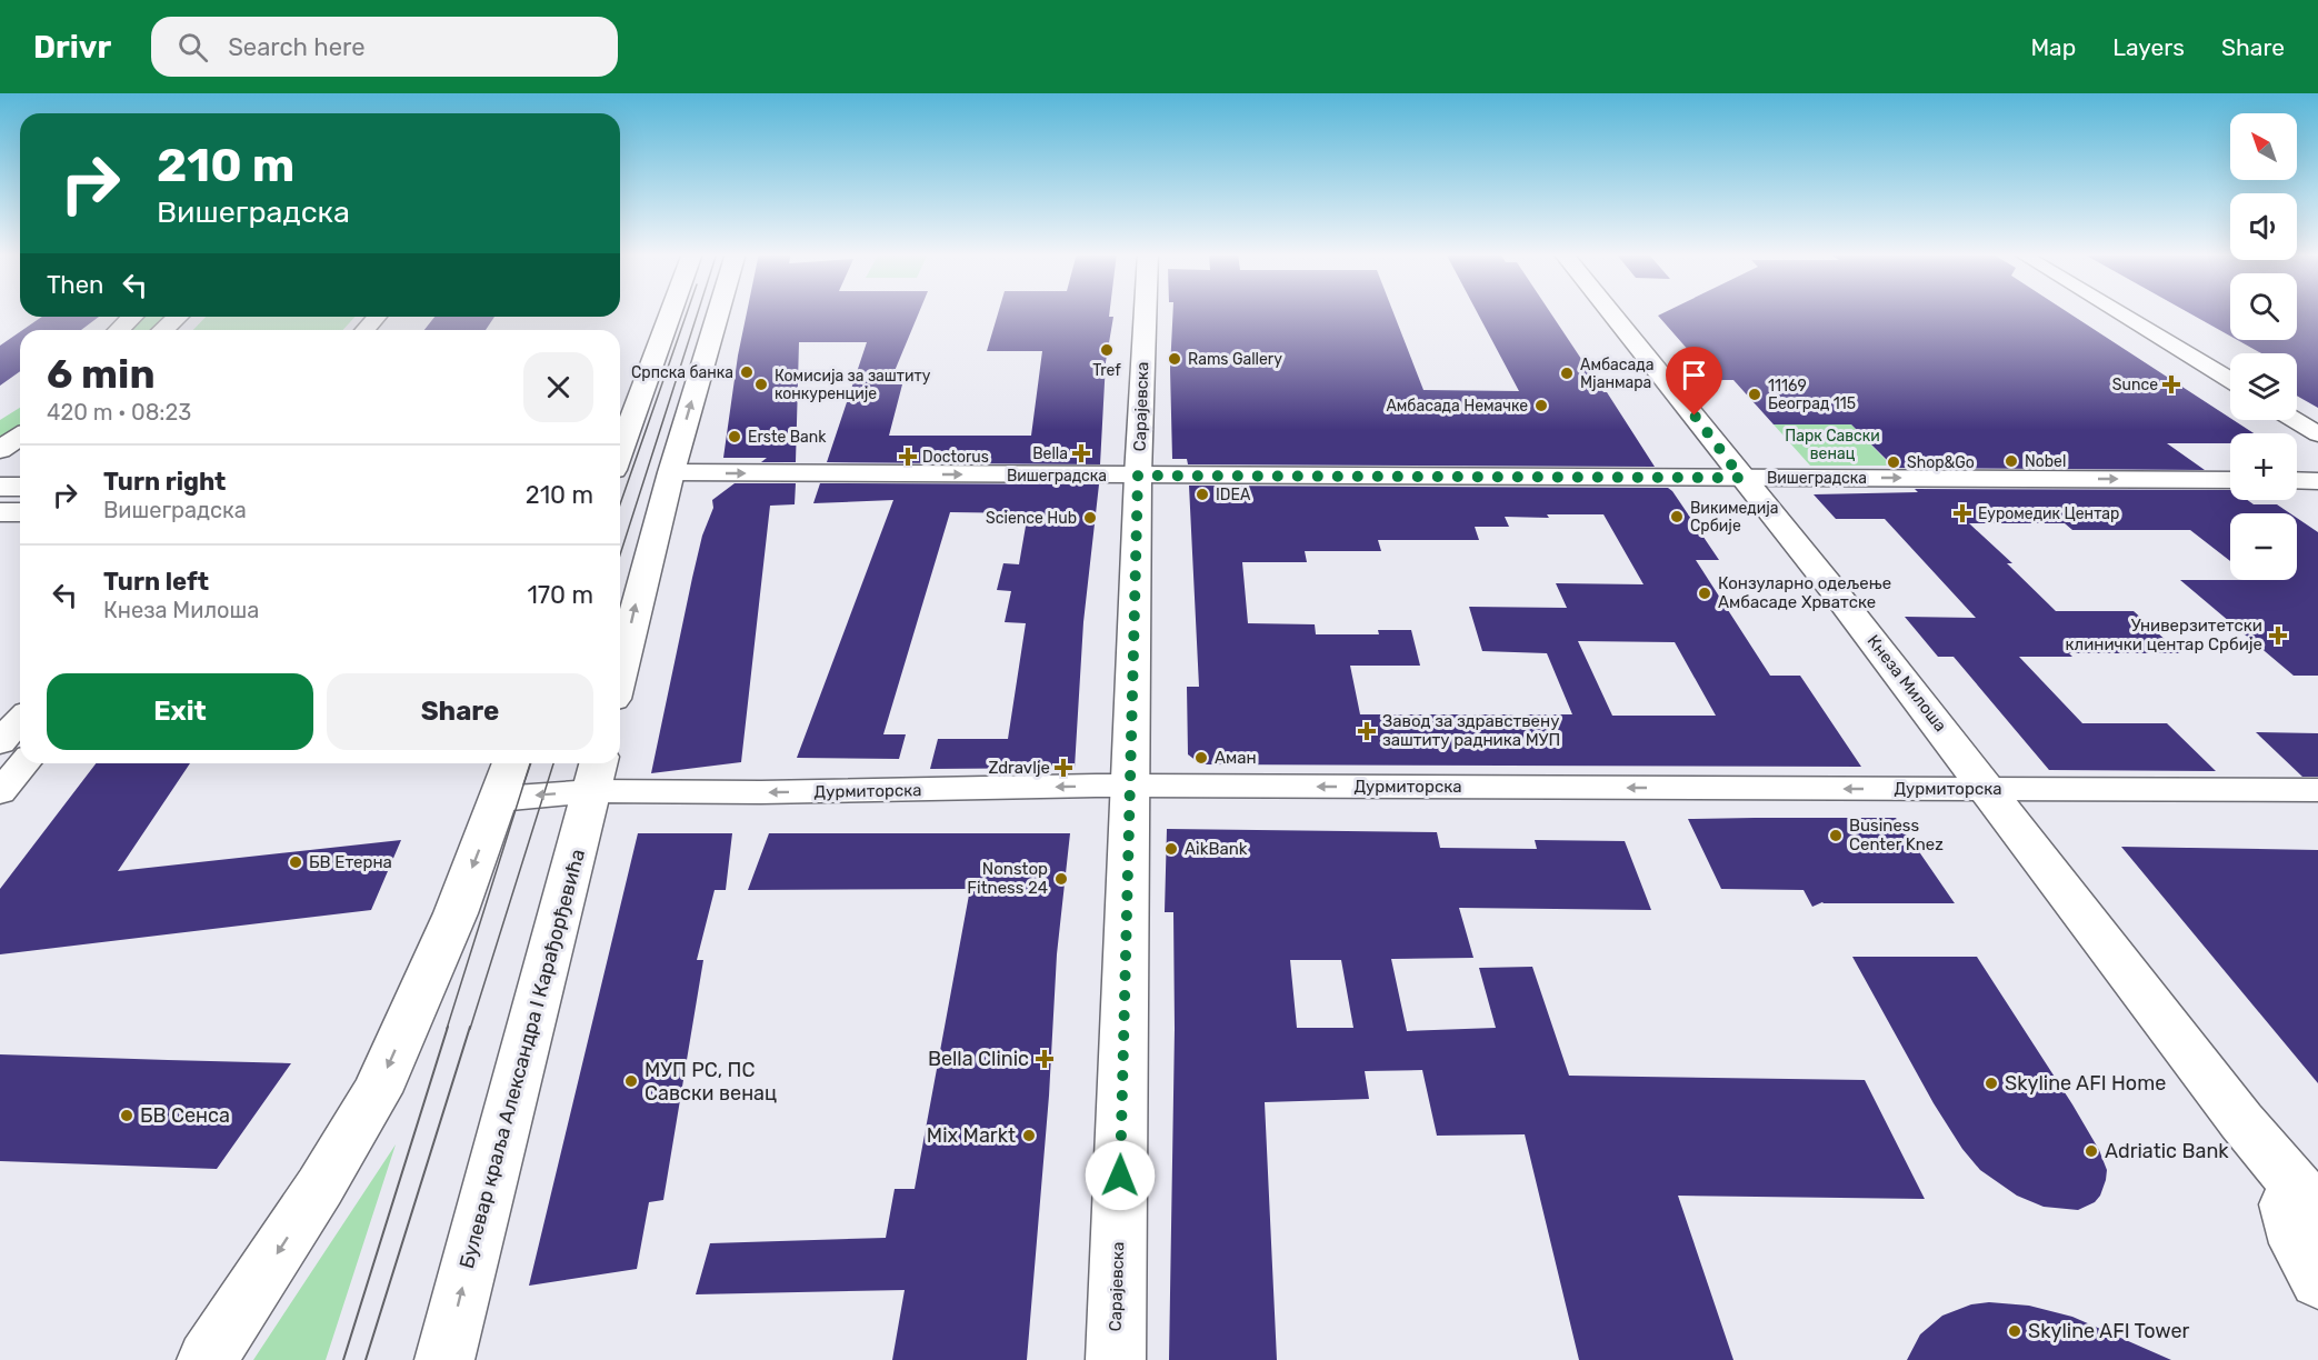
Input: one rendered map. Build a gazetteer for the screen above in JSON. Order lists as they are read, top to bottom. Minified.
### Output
{"streets":{"main road":["Сарајевска","Кнеза Милоша","Булевар краља Александра I Карађорђевића"],"street":["Вишеградска","Дурмиторска"]},"crossings":[["Сарајевска","Вишеградска"],["Сарајевска","Дурмиторска"],["Вишеградска","Кнеза Милоша"],["Кнеза Милоша","Дурмиторска"],["Дурмиторска","Булевар краља Александра I Карађорђевића"]],"one_way":["Вишеградска","Дурмиторска"],"parks":["Парк Савски венац"],"places":{"other":["Tref","Rams Gallery","Српска банка","Амбасада Мјанмара","Комисија за заштиту конкуренције","11169 Београд 115","Амбасада Немачке","Erste Bank","Nobel","Shop&Go","IDEA","Викимедија Србије","Science Hub","Конзуларно одељење Амбасаде Хрватске","Аман","Business Center Knez","AikBank","БВ Етерна","Nonstop Fitness 24","МУП РС, ПС Савски венац","Skyline AFI Home","БВ Сенса","Mix Markt","Adriatic Bank","Skyline AFI Tower"],"health":["Sunce","Bella","Doctorus","Еуромедик Центар","Универзитетски клинички центар Србије","Завод за здравствену заштиту радника МУП","Zdravlje","Bella Clinic"]},"north":"top left","page":{"header":"Drivr","search":"Search here","nav":["Map","Layers","Share"],"map_buttons":["+","−"],"turn":["210 m","Вишеградска"],"then":"Then","heading":["6 min","420 m · 08:23"],"list":[{"name":"Turn right","note":"Вишеградска","value":"210 m"},{"name":"Turn left","note":"Кнеза Милоша","value":"170 m"}],"buttons":["Exit","Share"]}}
